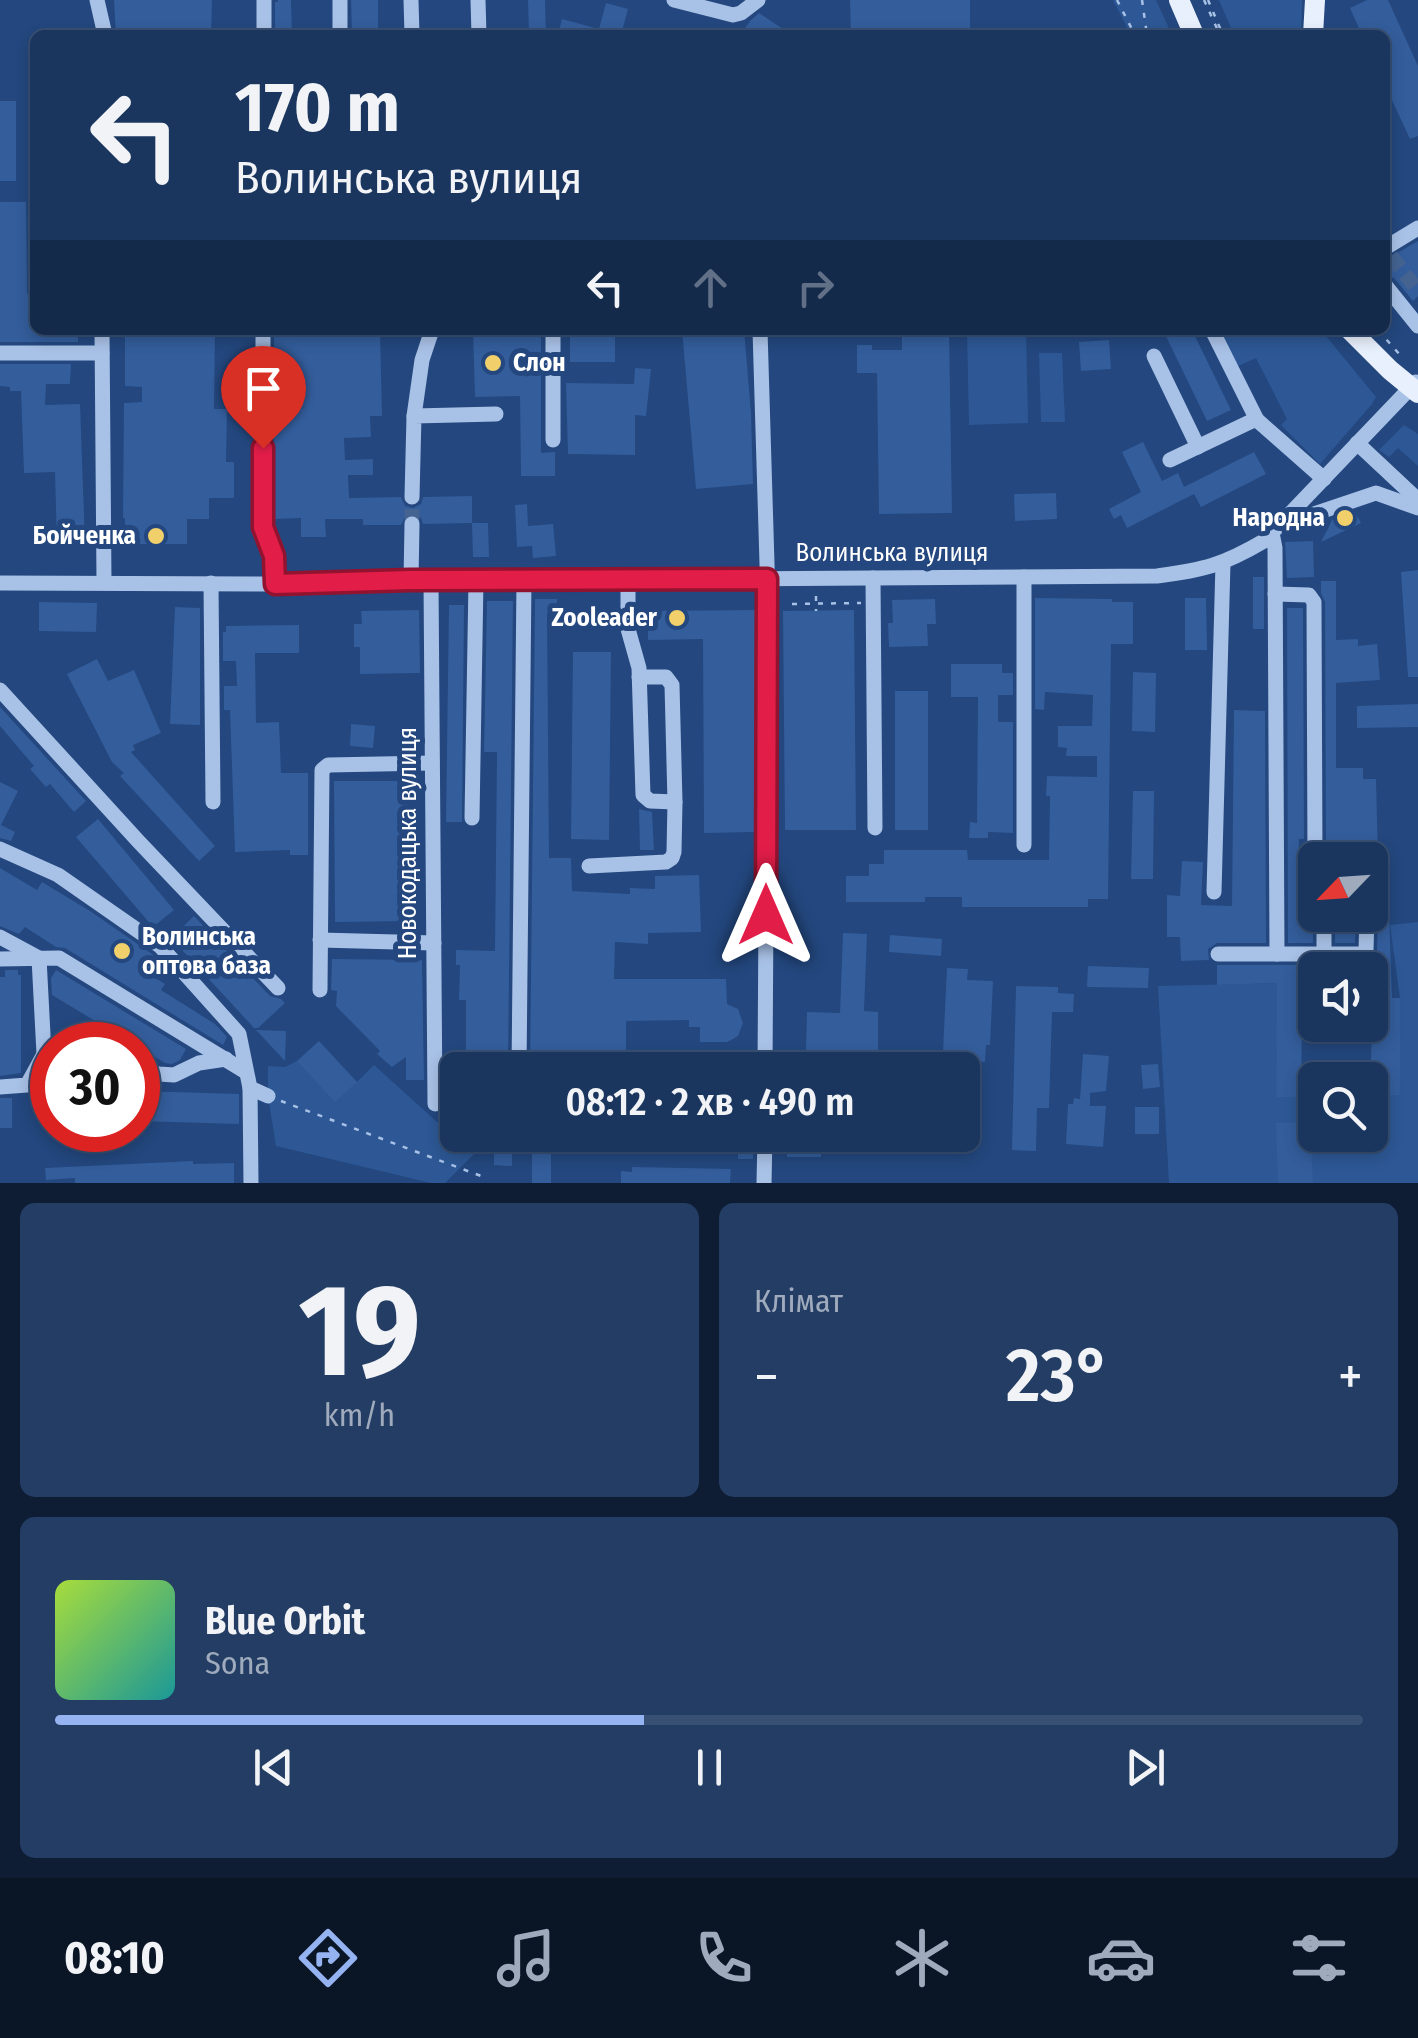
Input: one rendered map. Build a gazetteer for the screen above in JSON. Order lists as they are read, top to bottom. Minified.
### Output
{"streets":{"street":["Волинська вулиця","Новокодацька вулиця"]},"crossings":[["Волинська вулиця","Новокодацька вулиця"]],"places":["Слон","Народна","Бойченка","Zooleader","Волинська оптова база"],"north":"bottom left","page":{"turn":["170 m","Волинська вулиця"],"limit":"30","trip":"08:12 · 2 хв · 490 m","tile":[["19","km/h"],"Клімат"],"heat":["−","23°","+"],"song":["Blue Orbit","Sona"],"tabs":"08:10"}}
